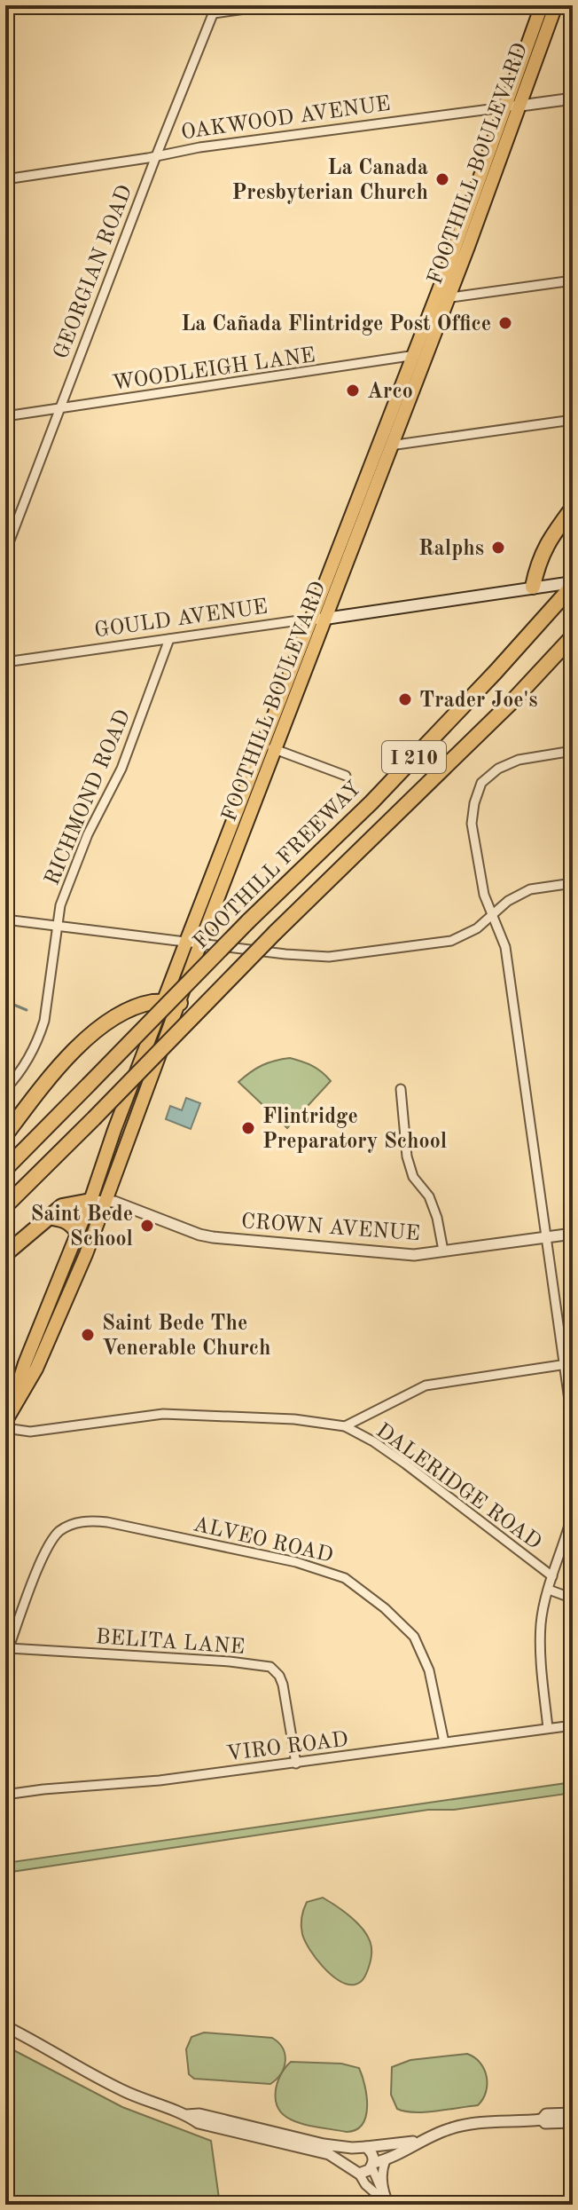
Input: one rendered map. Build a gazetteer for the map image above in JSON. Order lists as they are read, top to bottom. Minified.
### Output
{"streets":{"highway":["I 210","FOOTHILL FREEWAY"],"main road":["FOOTHILL BOULEVARD","GOULD AVENUE"],"street":["OAKWOOD AVENUE","GEORGIAN ROAD","WOODLEIGH LANE","RICHMOND ROAD","CROWN AVENUE","DALERIDGE ROAD","ALVEO ROAD","BELITA LANE","VIRO ROAD"]},"crossings":[["OAKWOOD AVENUE","FOOTHILL BOULEVARD"],["OAKWOOD AVENUE","GEORGIAN ROAD"],["FOOTHILL BOULEVARD","WOODLEIGH LANE"],["FOOTHILL BOULEVARD","GOULD AVENUE"],["FOOTHILL BOULEVARD","CROWN AVENUE"],["GEORGIAN ROAD","WOODLEIGH LANE"],["GOULD AVENUE","RICHMOND ROAD"],["GOULD AVENUE","FOOTHILL FREEWAY"],["ALVEO ROAD","BELITA LANE"],["ALVEO ROAD","VIRO ROAD"],["BELITA LANE","VIRO ROAD"]],"places":["La Canada Presbyterian Church","La Cañada Flintridge Post Office","Arco","Ralphs","Trader Joe's","Flintridge Preparatory School","Saint Bede School","Saint Bede The Venerable Church"]}
